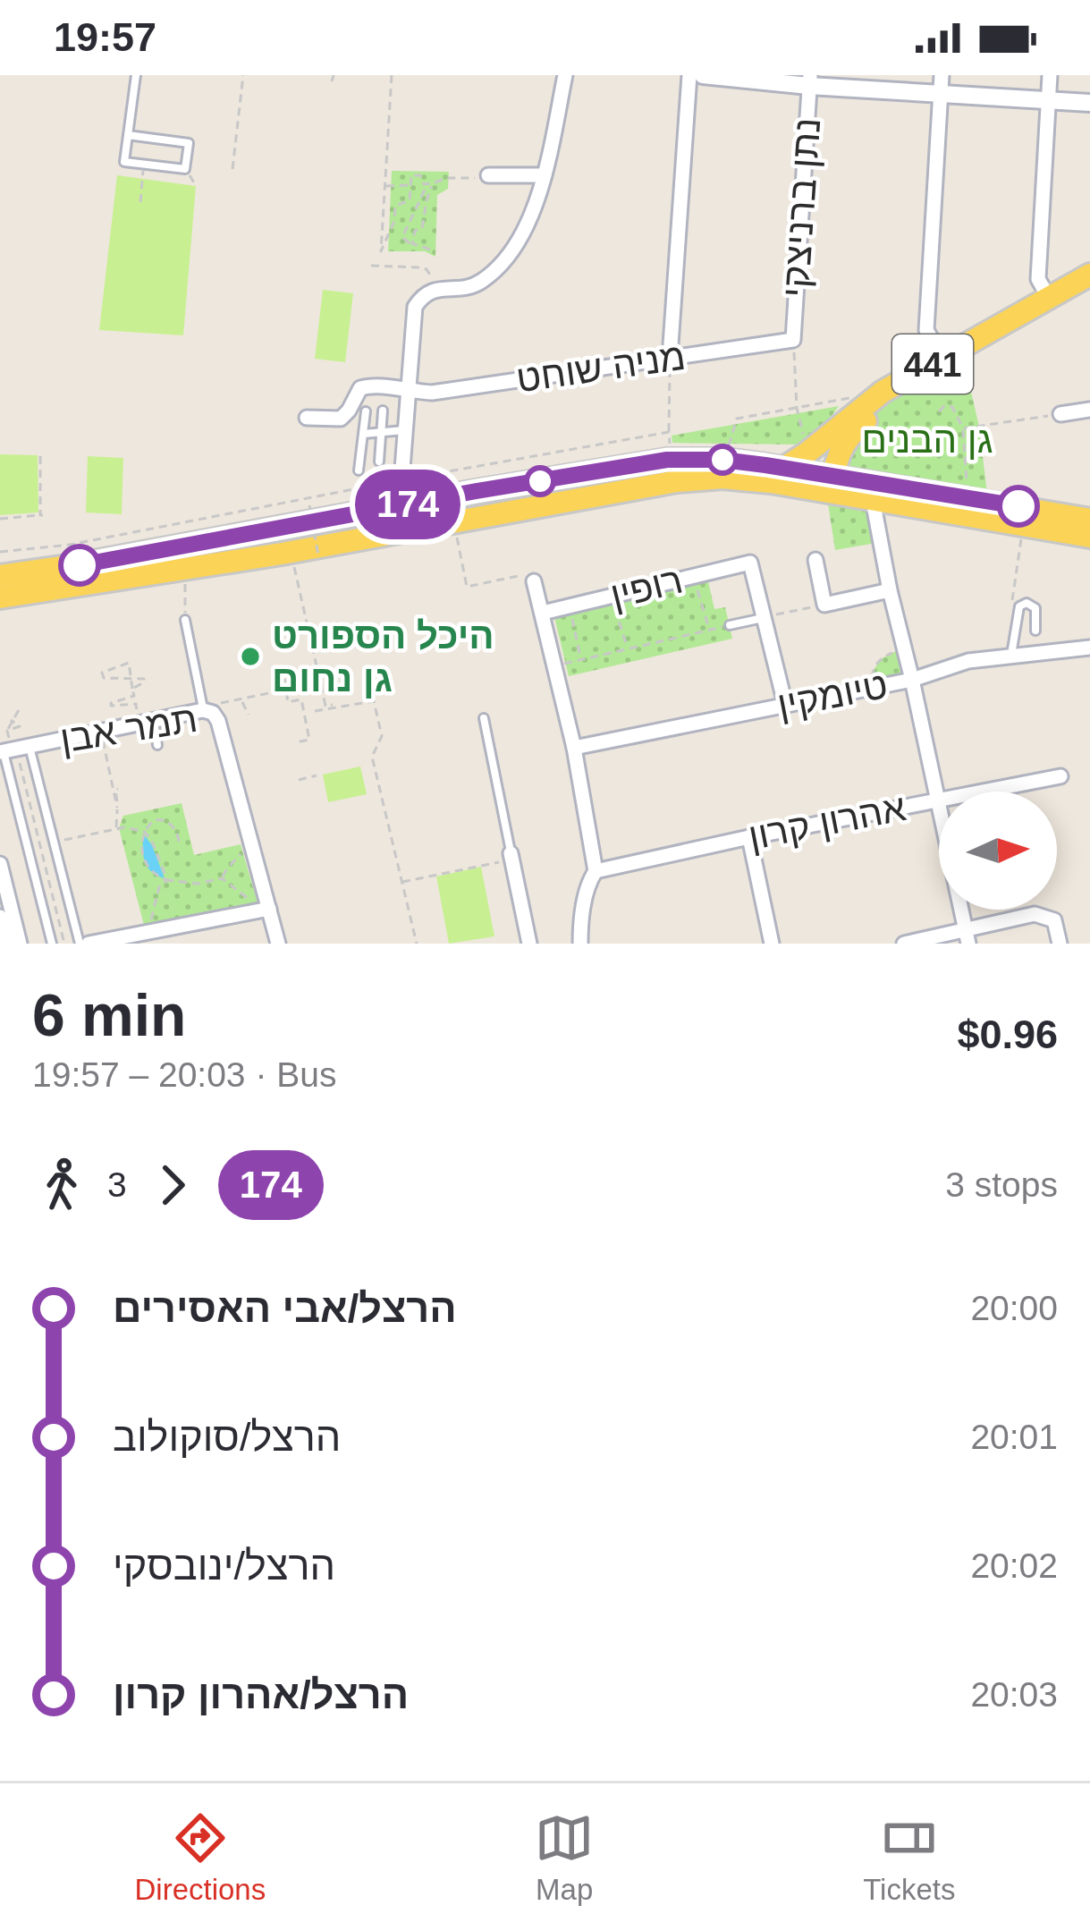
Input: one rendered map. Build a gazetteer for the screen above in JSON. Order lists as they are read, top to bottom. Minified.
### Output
{"streets":{"main road":["441"],"street":["נתן ברניצקי","מניה שוחט","רופין","טיומקין","תמר אבן","אהרון קרון"]},"crossings":[["נתן ברניצקי","מניה שוחט"]],"parks":["גן הבנים"],"places":["היכל הספורט גן נחום"],"lines":["bus line 174"],"north":"right","page":{"status":"19:57","on_map":"174","heading":["6 min","19:57 – 20:03 · Bus","$0.96"],"legs":["3","174","3 stops"],"list":[{"name":"הרצל/אבי האסירים","value":"20:00"},{"name":"הרצל/סוקולוב","value":"20:01"},{"name":"הרצל/ינובסקי","value":"20:02"},{"name":"הרצל/אהרון קרון","value":"20:03"}],"tabs":["Directions","Map","Tickets"]}}
